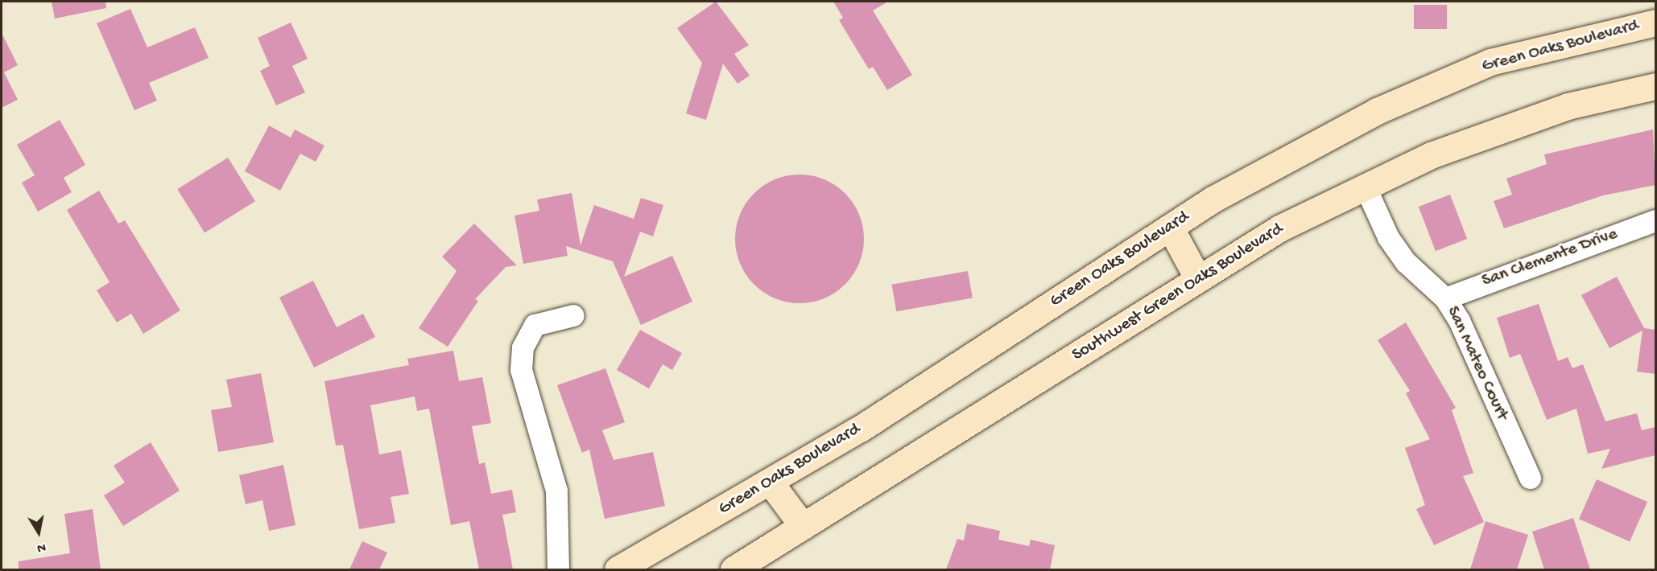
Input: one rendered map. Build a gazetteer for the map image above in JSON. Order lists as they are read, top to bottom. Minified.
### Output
{"streets":{"main road":["Green Oaks Boulevard","Southwest Green Oaks Boulevard"],"street":["San Clemente Drive","San Mateo Court"]},"crossings":[["San Clemente Drive","San Mateo Court"],["Southwest Green Oaks Boulevard","San Mateo Court"]],"north":"bottom"}
